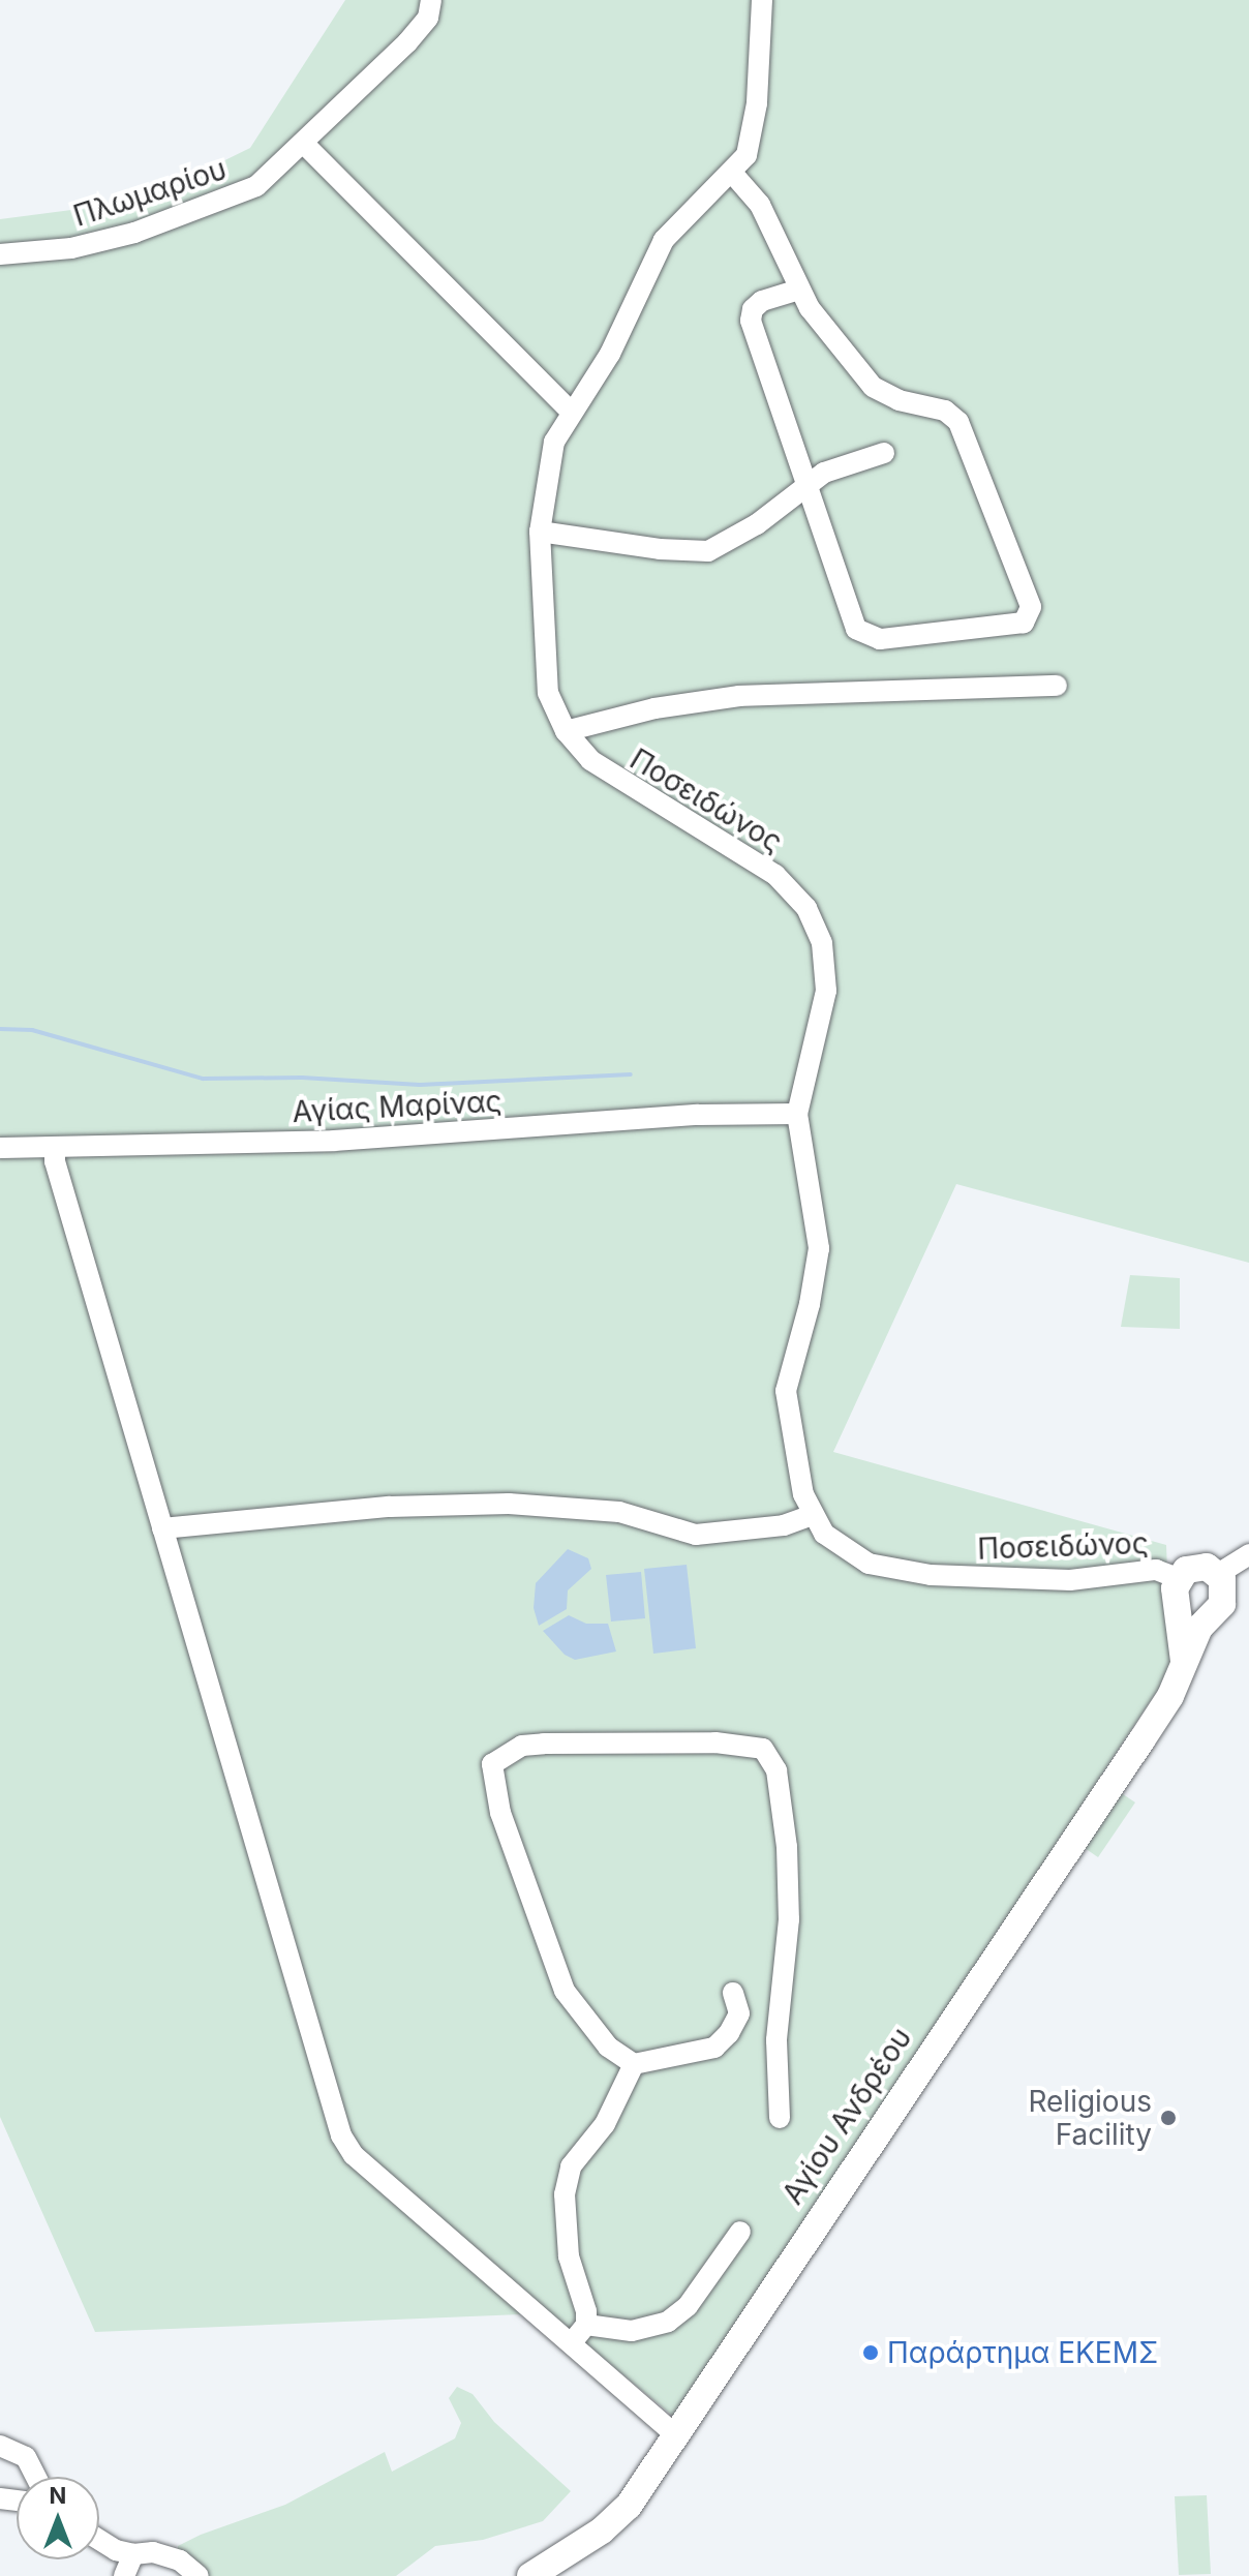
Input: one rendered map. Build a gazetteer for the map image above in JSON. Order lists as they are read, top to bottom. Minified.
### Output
{"streets":{"main road":["Αγίου Ανδρέου"],"street":["Πλωμαρίου","Ποσειδώνος","Αγίας Μαρίνας"]},"crossings":[["Ποσειδώνος","Αγίας Μαρίνας"],["Ποσειδώνος","Αγίου Ανδρέου"]],"places":["Religious Facility","Παράρτημα ΕΚΕΜΣ"],"north":"top"}
